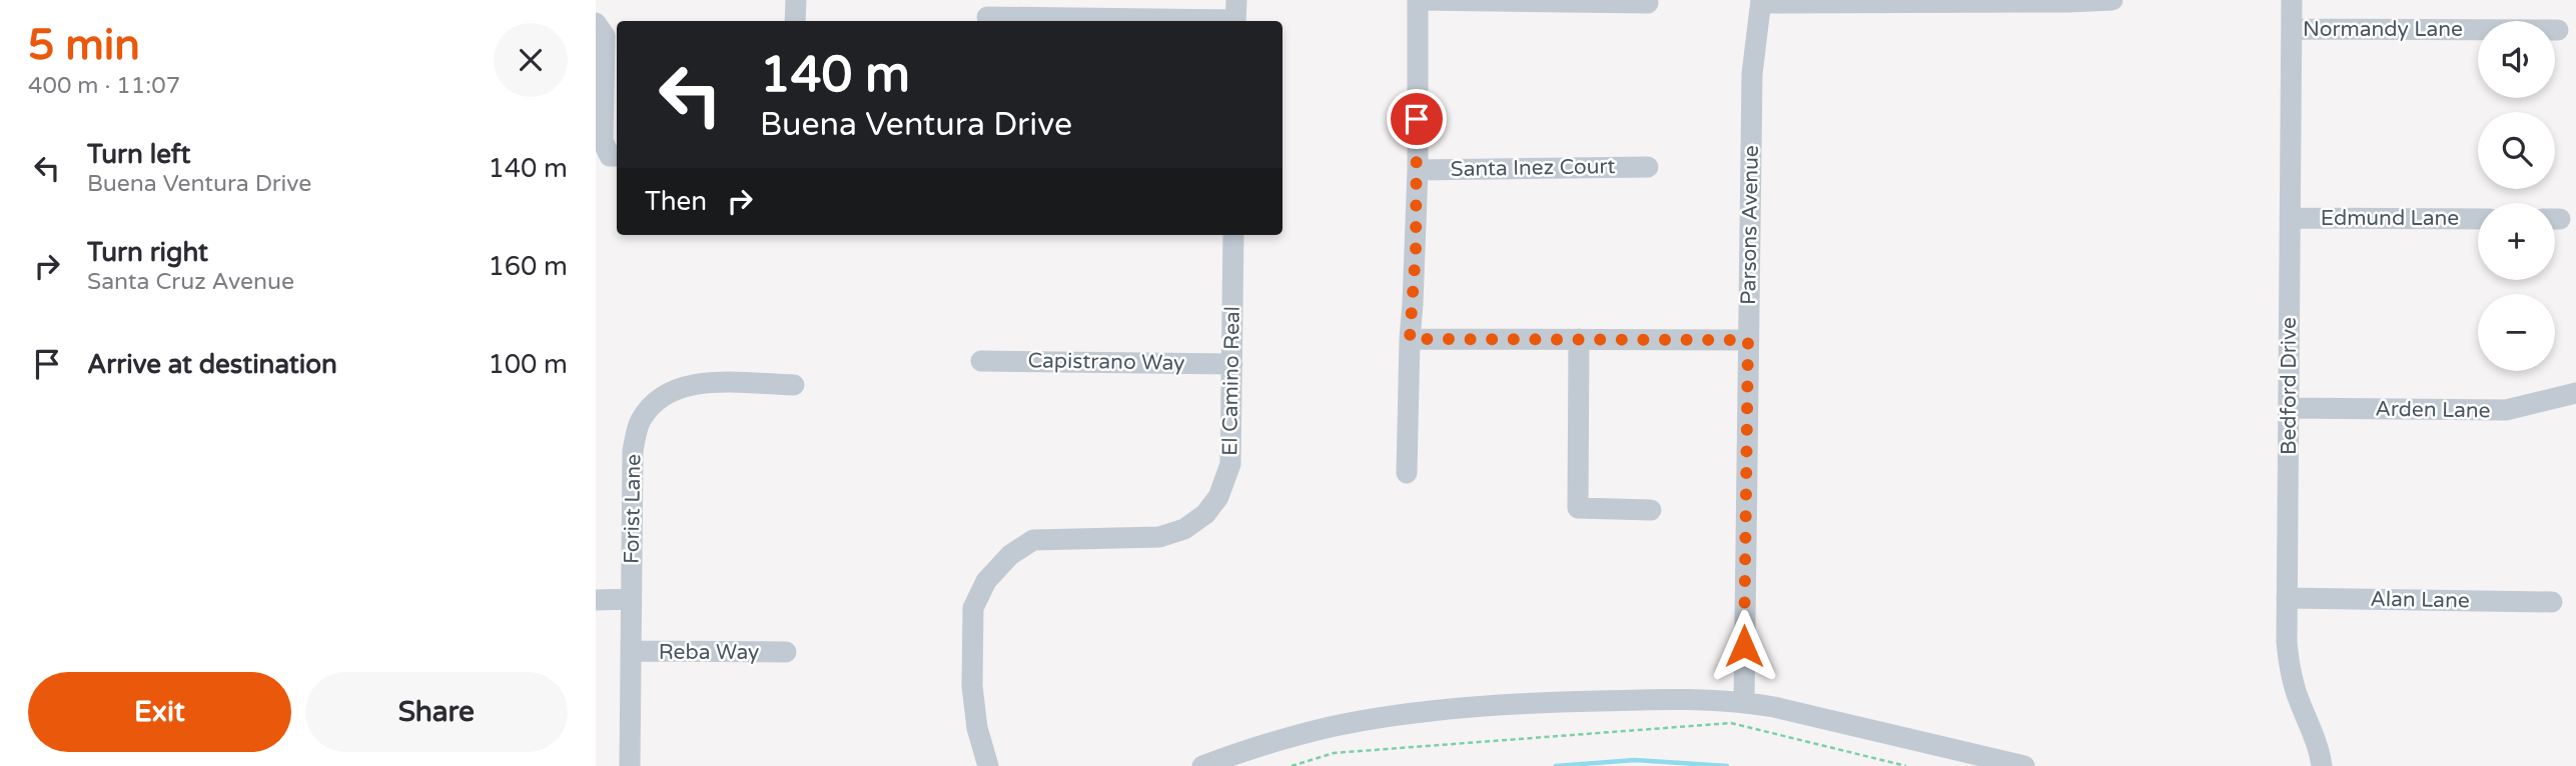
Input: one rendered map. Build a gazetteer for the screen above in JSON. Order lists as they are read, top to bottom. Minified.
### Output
{"streets":{"street":["Normandy Lane","Santa Inez Court","Edmund Lane","Parsons Avenue","Capistrano Way","El Camino Real","Bedford Drive","Arden Lane","Forist Lane","Alan Lane","Reba Way"]},"crossings":[["Normandy Lane","Bedford Drive"],["Edmund Lane","Bedford Drive"],["Capistrano Way","El Camino Real"],["Bedford Drive","Arden Lane"],["Bedford Drive","Alan Lane"],["Forist Lane","Reba Way"]],"page":{"heading":["5 min","400 m · 11:07"],"map_buttons":["+","−"],"turn":["140 m","Buena Ventura Drive"],"list":[{"name":"Turn left","note":"Buena Ventura Drive","value":"140 m"},{"name":"Turn right","note":"Santa Cruz Avenue","value":"160 m"},{"name":"Arrive at destination","value":"100 m"}],"then":"Then","buttons":["Exit","Share"]}}
